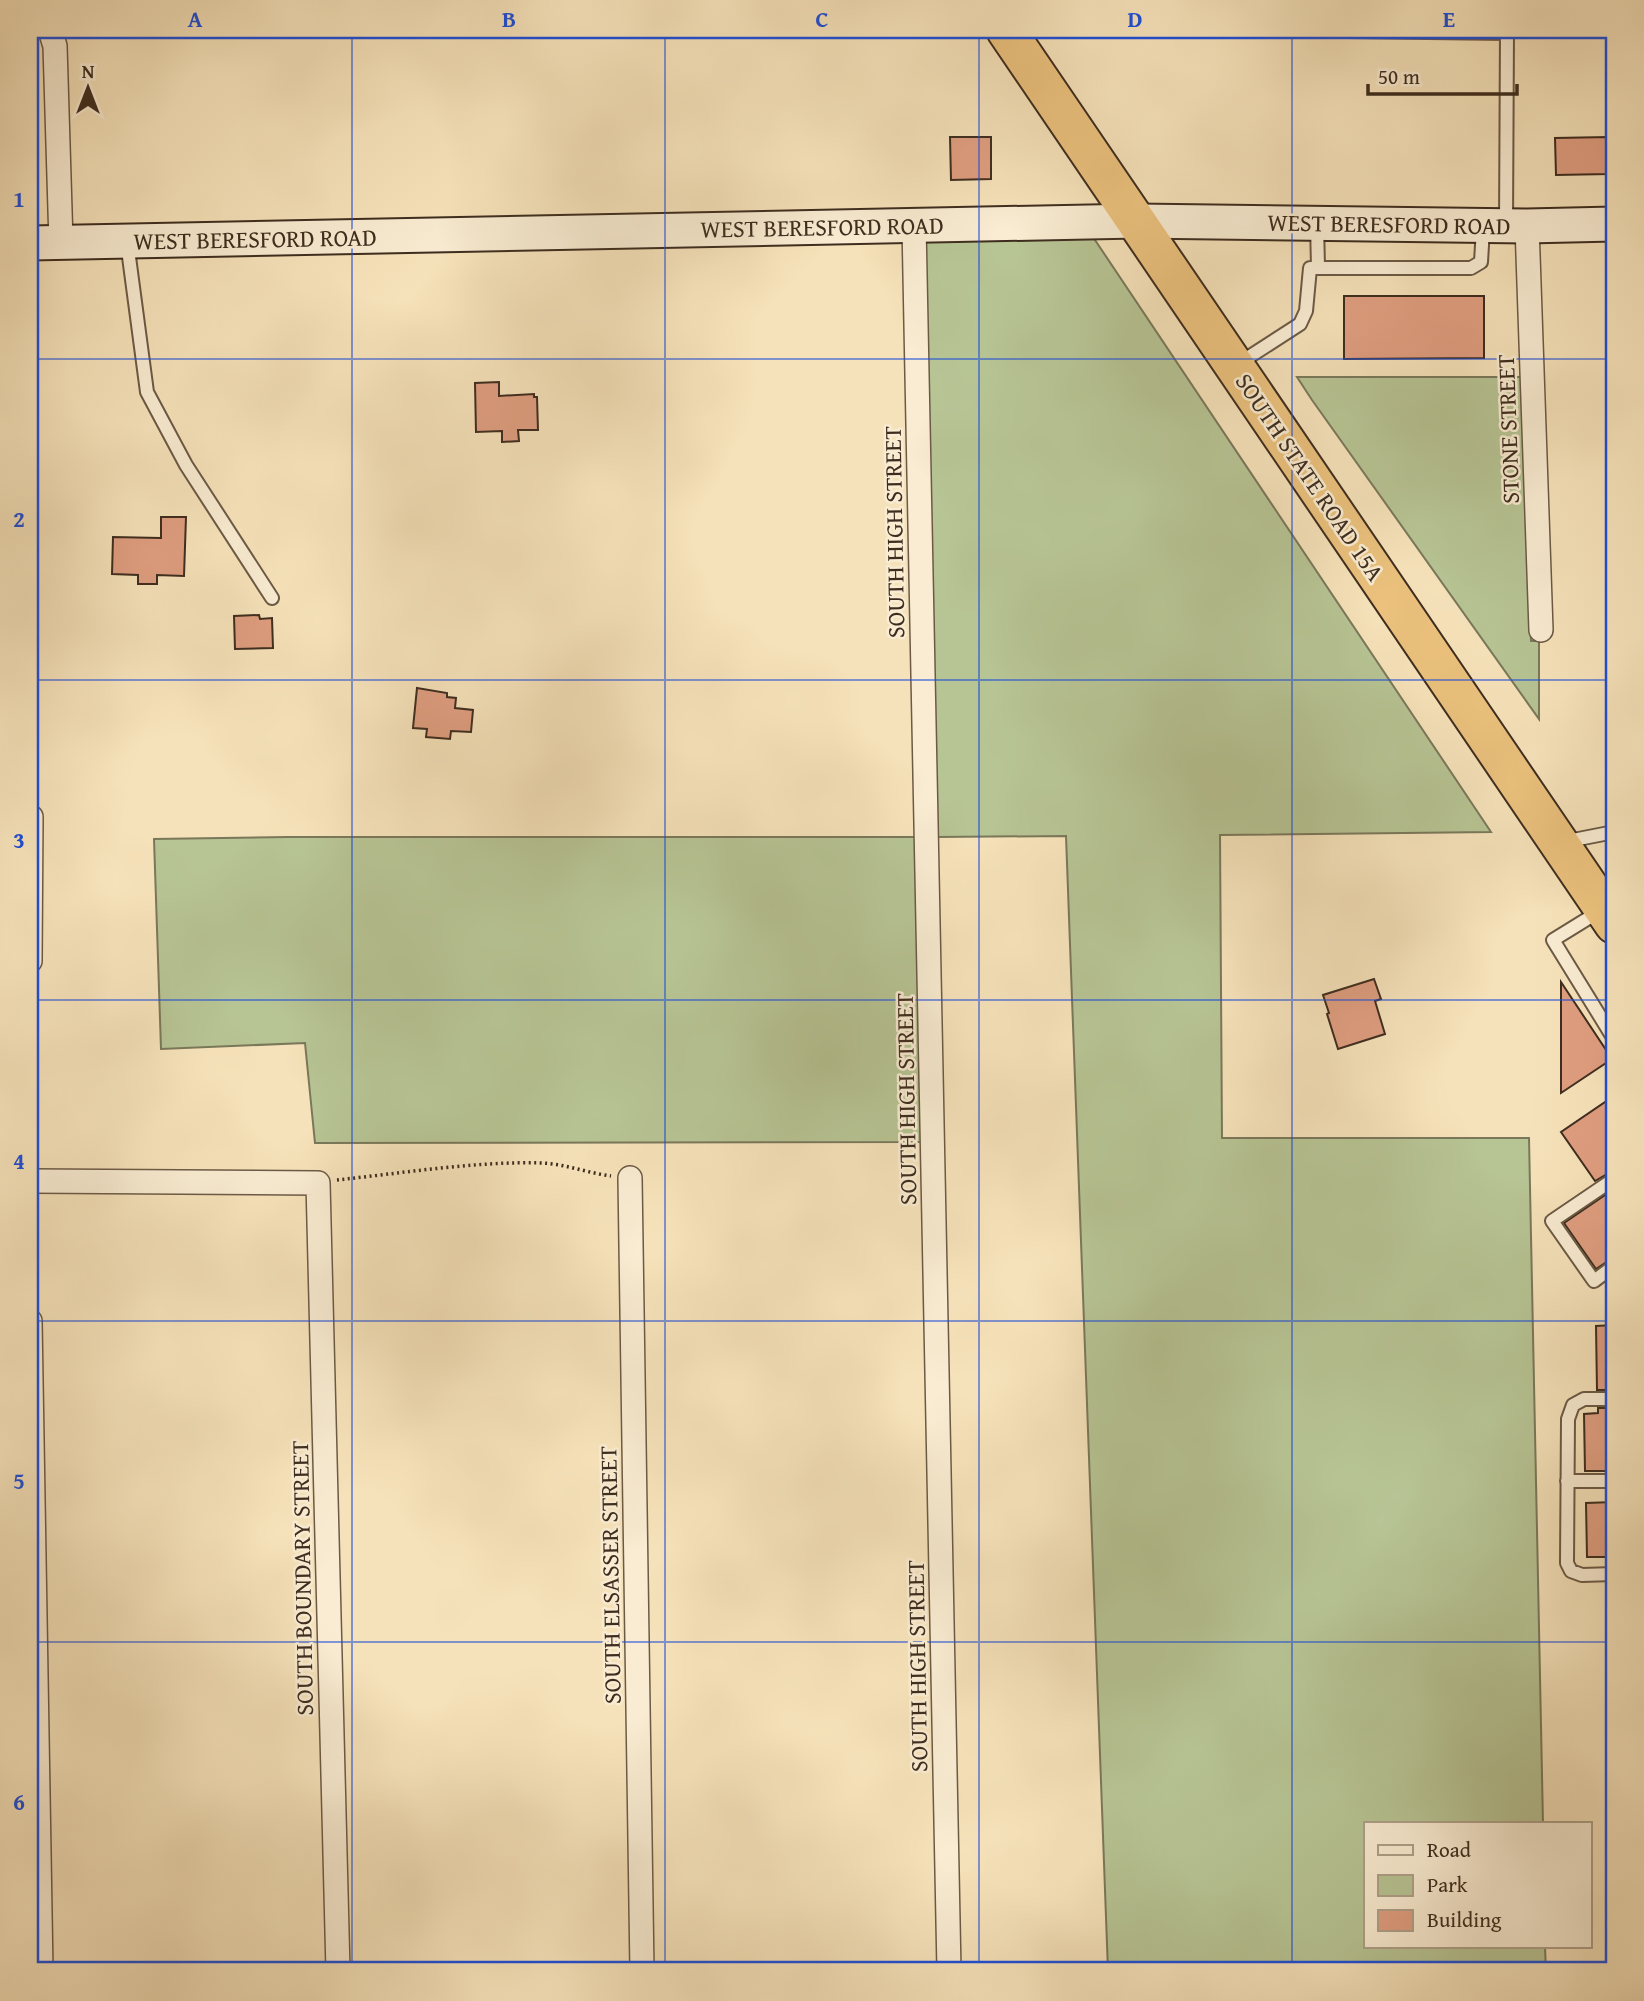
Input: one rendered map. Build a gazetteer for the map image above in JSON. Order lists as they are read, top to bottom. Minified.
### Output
{"streets":{"highway":["SOUTH STATE ROAD 15A"],"street":["WEST BERESFORD ROAD","STONE STREET","SOUTH HIGH STREET","SOUTH ELSASSER STREET","SOUTH BOUNDARY STREET"]},"crossings":[["WEST BERESFORD ROAD","STONE STREET"],["WEST BERESFORD ROAD","SOUTH STATE ROAD 15A"],["WEST BERESFORD ROAD","SOUTH HIGH STREET"]],"legend":["Road","Park","Building"],"scale_bar":"50 m","north":"top","grid":{"columns":["A","B","C","D","E"],"rows":["1","2","3","4","5","6"]}}
